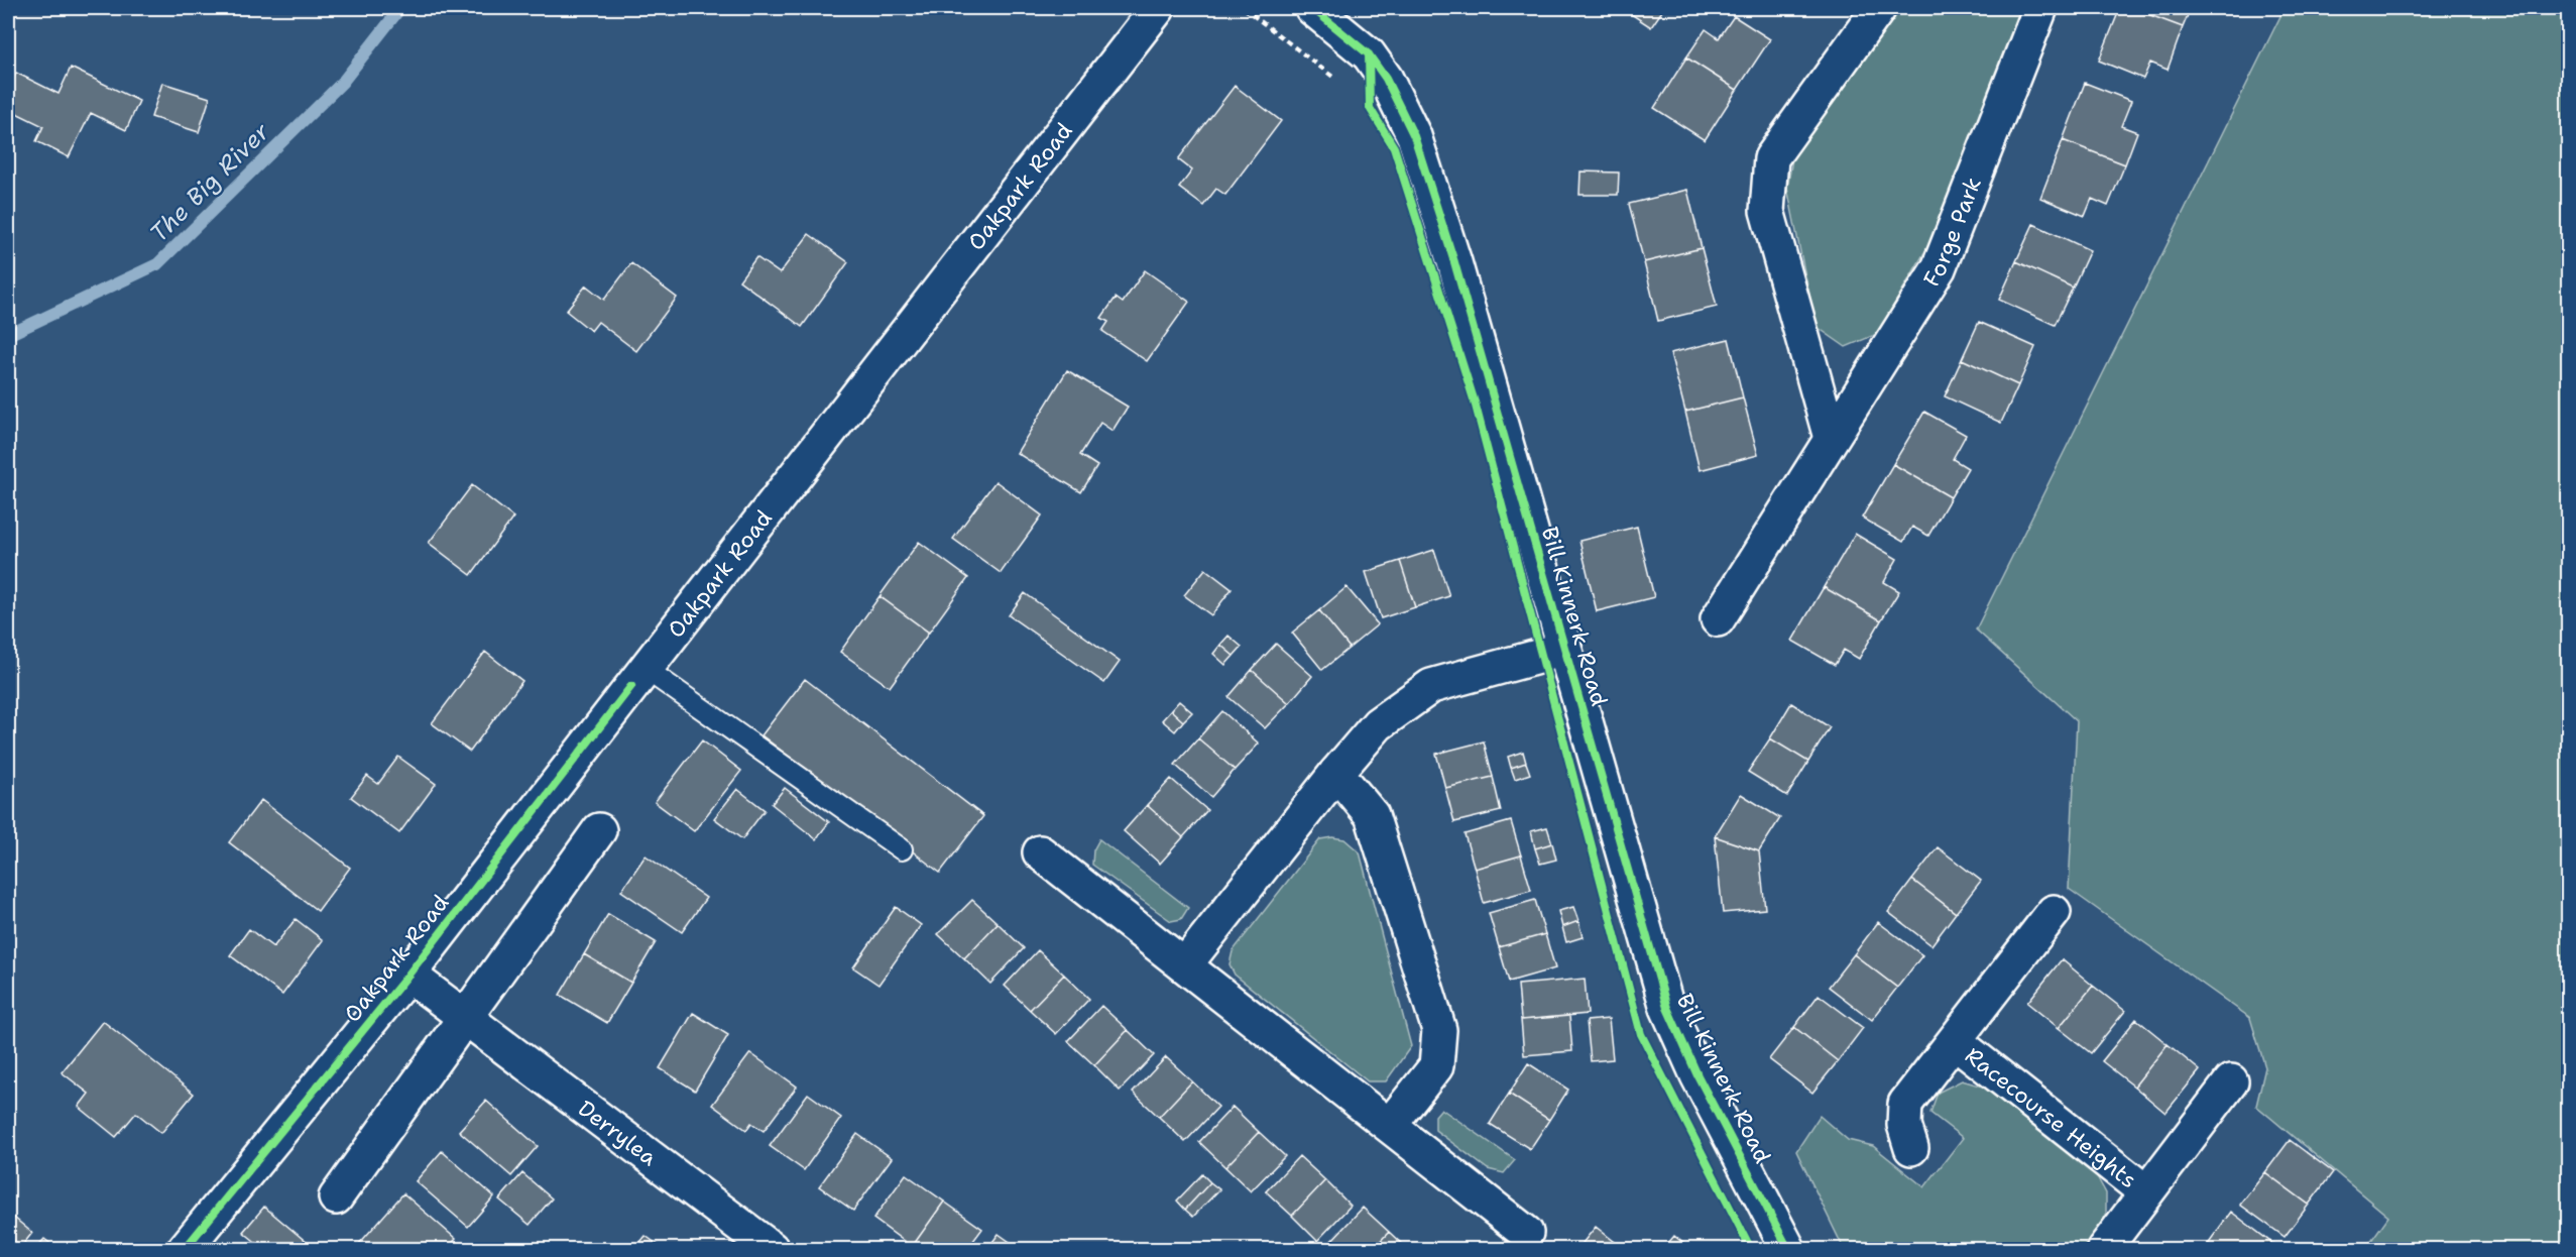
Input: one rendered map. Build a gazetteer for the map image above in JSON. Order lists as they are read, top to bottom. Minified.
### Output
{"streets":{"street":["Oakpark Road","Forge Park","Bill Kinnerk Road","Racecourse Heights","Derrylea"]},"crossings":[["Oakpark Road","Derrylea"]],"water":["The Big River"]}
